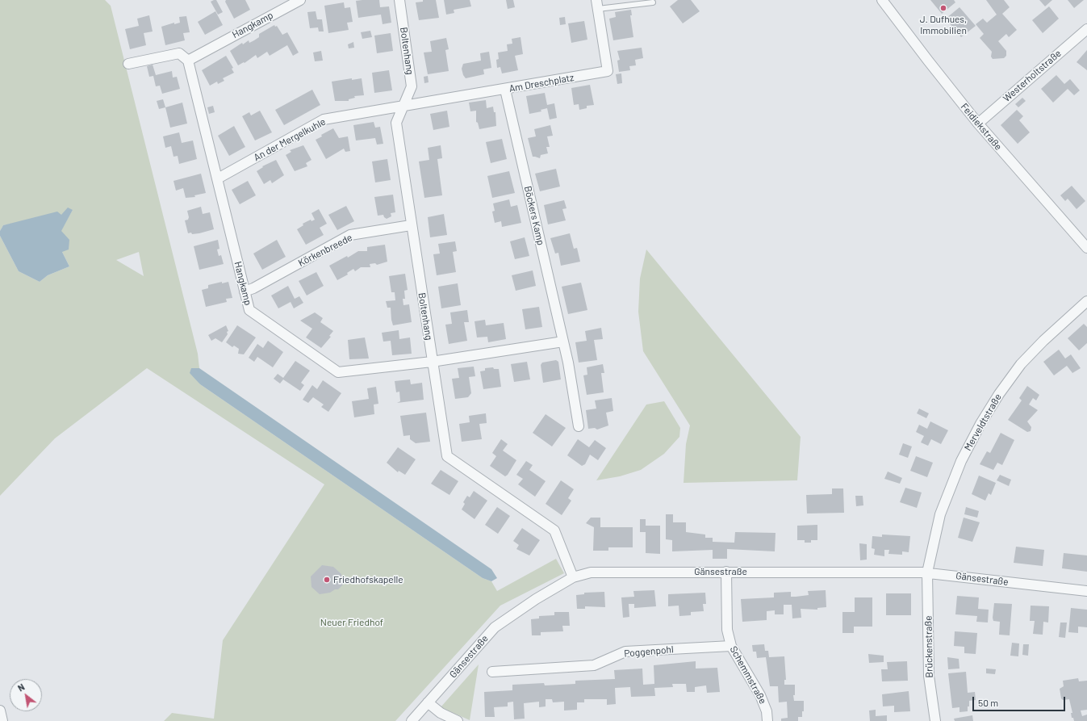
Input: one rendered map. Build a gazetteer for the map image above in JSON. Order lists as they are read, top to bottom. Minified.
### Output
{"streets":{"street":["Hangkamp","Boltenhang","Westerholtstraße","Am Dreschplatz","Feidiekstraße","An der Mergelkuhle","Böckers Kamp","Körkenbreede","Merveldtstraße","Gänsestraße","Brückenstraße","Poggenpohl","Schemmstraße"]},"crossings":[["Hangkamp","Boltenhang"],["Hangkamp","An der Mergelkuhle"],["Hangkamp","Körkenbreede"],["Boltenhang","Am Dreschplatz"],["Boltenhang","An der Mergelkuhle"],["Boltenhang","Körkenbreede"],["Boltenhang","Gänsestraße"],["Westerholtstraße","Feidiekstraße"],["Am Dreschplatz","An der Mergelkuhle"],["Am Dreschplatz","Böckers Kamp"],["Merveldtstraße","Gänsestraße"],["Merveldtstraße","Brückenstraße"],["Gänsestraße","Brückenstraße"],["Gänsestraße","Schemmstraße"],["Poggenpohl","Schemmstraße"]],"parks":["Neuer Friedhof"],"places":["J. Dufhues, Immobilien","Friedhofskapelle"],"scale_bar":"50 m","north":"top left"}
